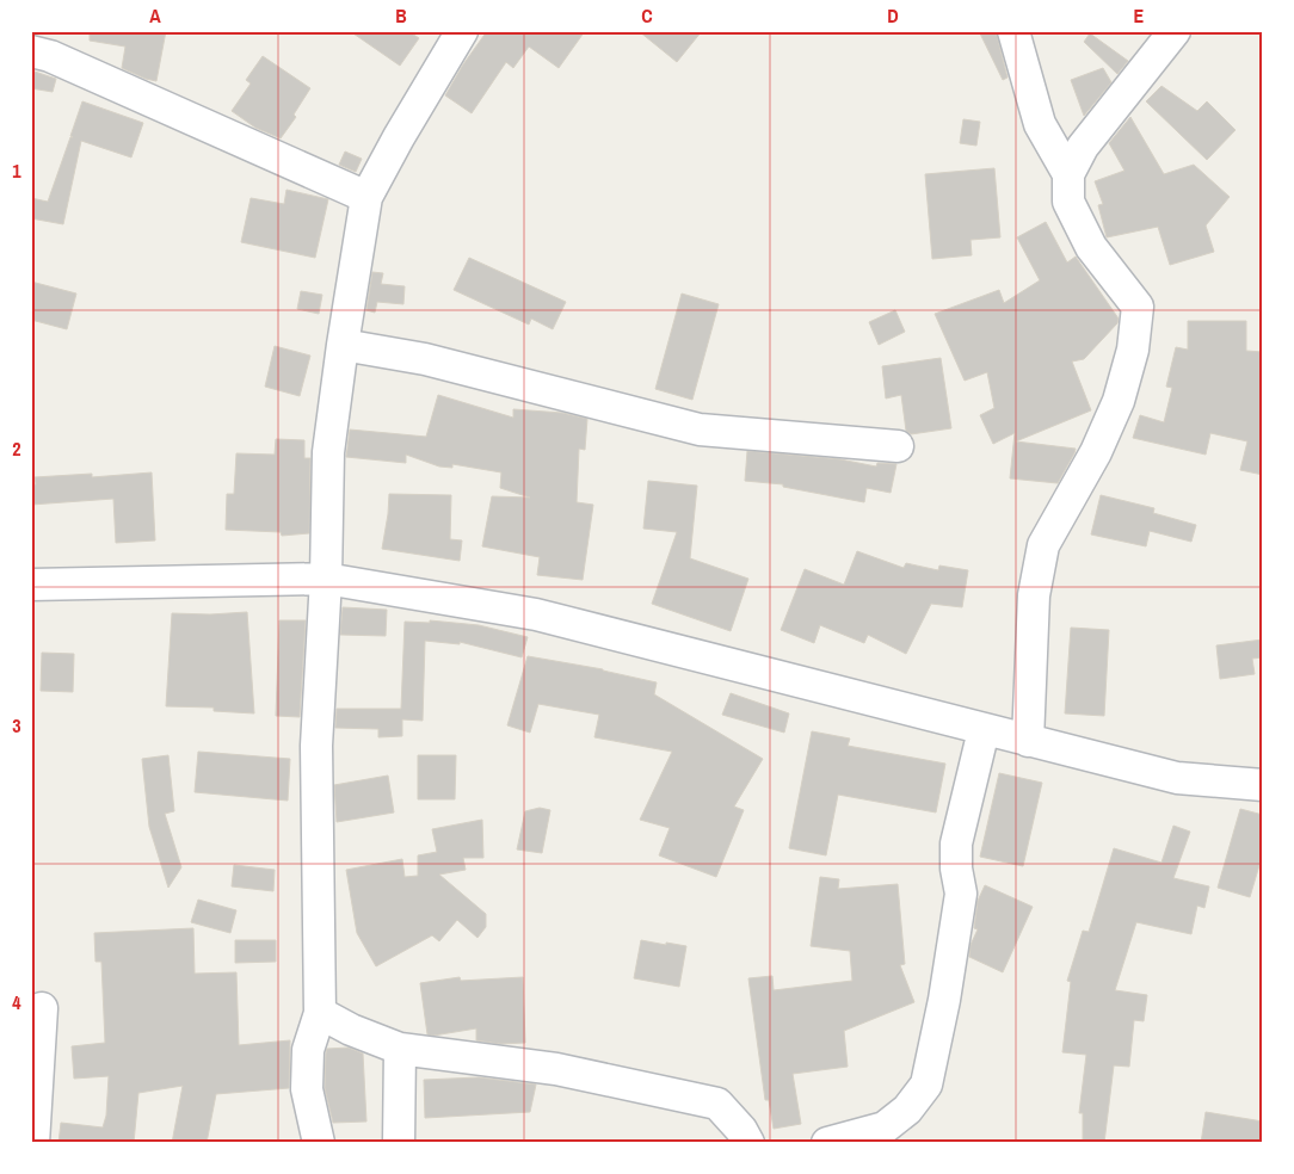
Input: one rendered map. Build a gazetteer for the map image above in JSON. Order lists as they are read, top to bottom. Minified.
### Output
{"grid":{"columns":["A","B","C","D","E"],"rows":["1","2","3","4"]}}
